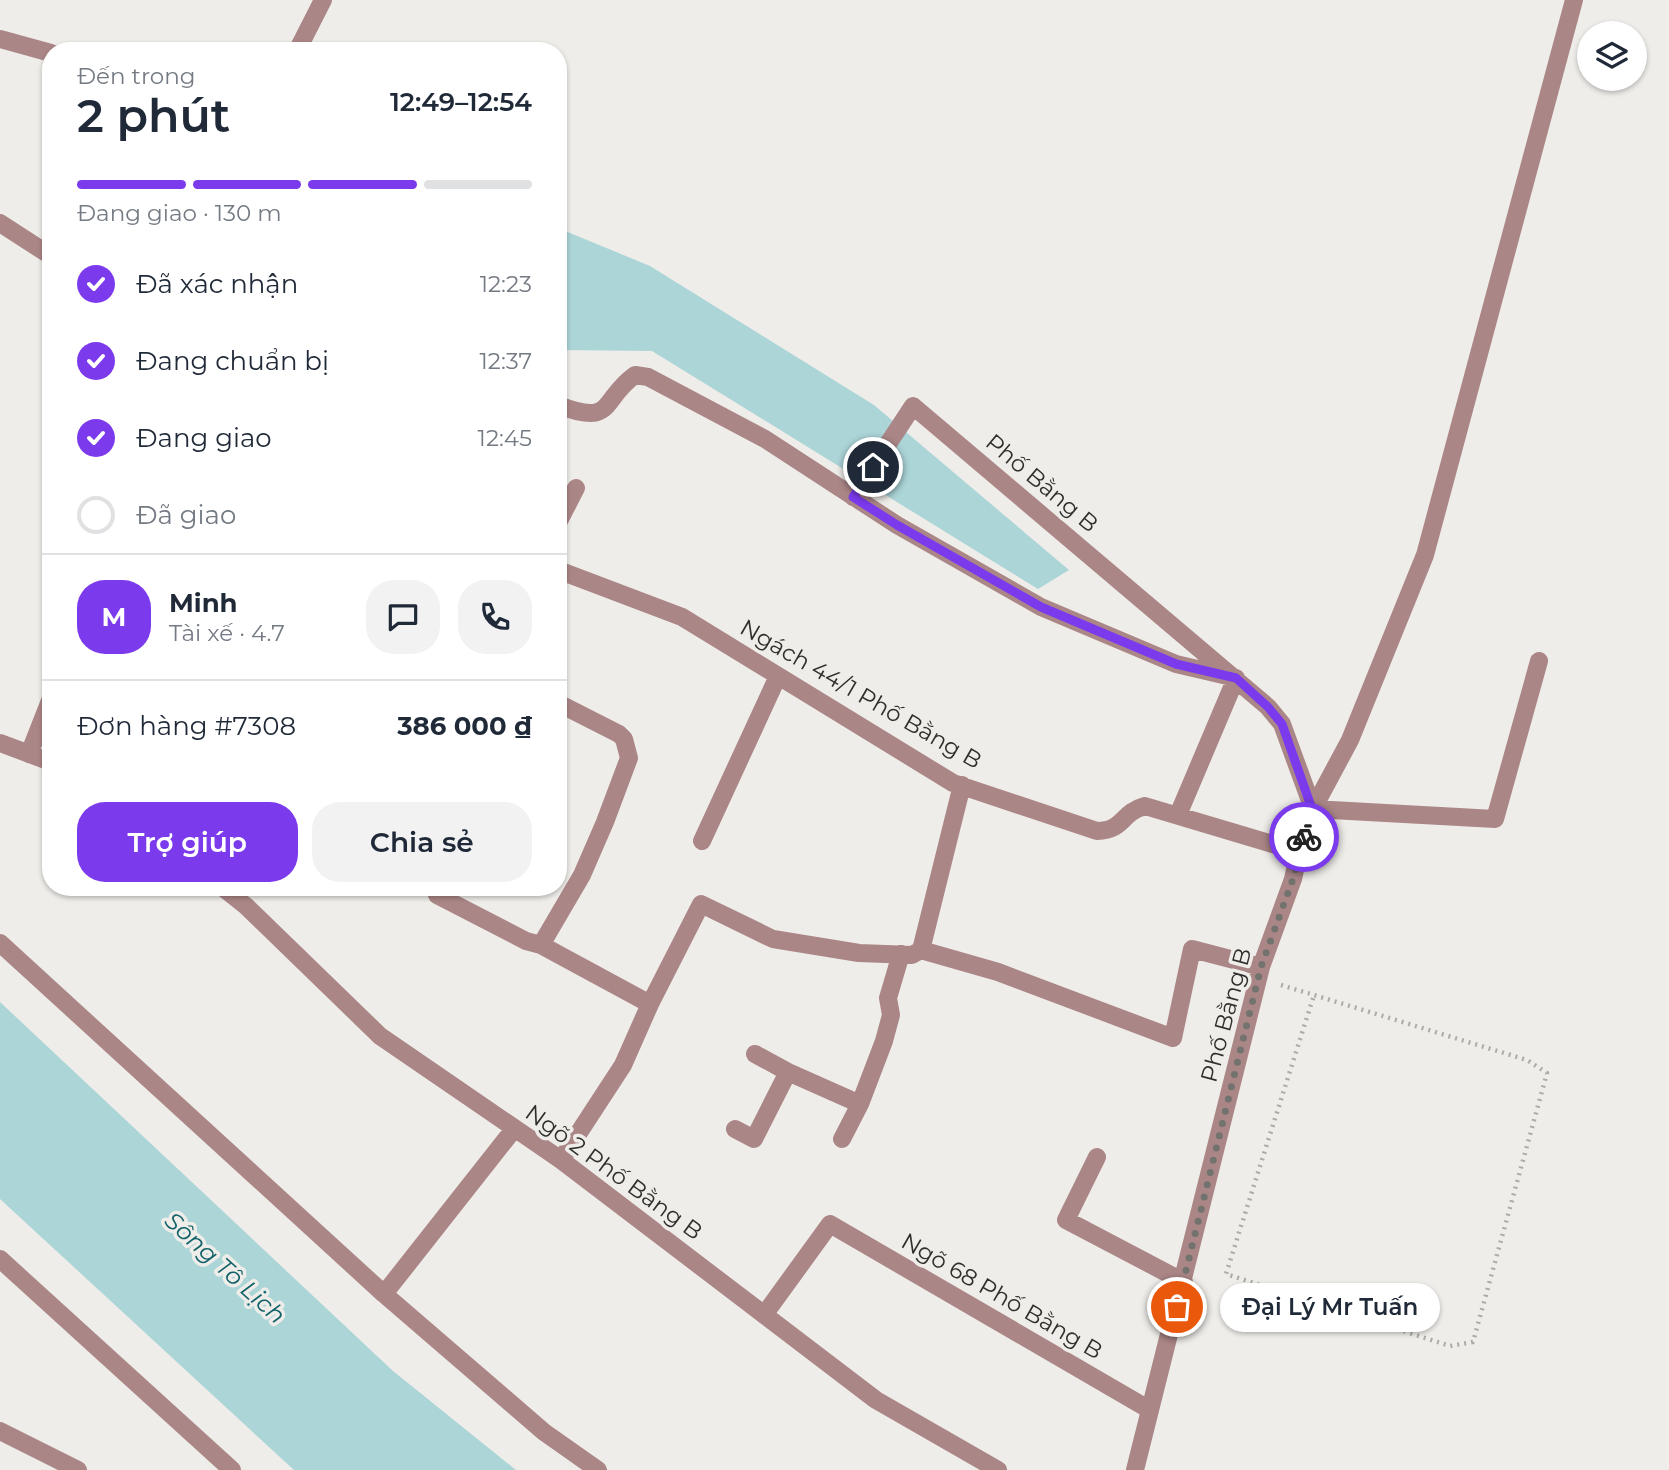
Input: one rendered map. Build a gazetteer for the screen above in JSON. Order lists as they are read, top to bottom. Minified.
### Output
{"streets":{"street":["Phố Bằng B","Ngách 44/1 Phố Bằng B","Ngõ 2 Phố Bằng B","Ngõ 68 Phố Bằng B"]},"crossings":[["Phố Bằng B","Ngách 44/1 Phố Bằng B"],["Phố Bằng B","Ngõ 68 Phố Bằng B"],["Ngõ 2 Phố Bằng B","Ngõ 68 Phố Bằng B"]],"water":["Sông Tô Lịch"],"places":["Đại Lý Mr Tuấn"],"page":{"heading":["2 phút","Đến trong","12:49–12:54"],"panel":["Minh","Tài xế · 4.7","Đơn hàng #7308","386 000 ₫"],"bar":"Đang giao · 130 m","list":[["Đã xác nhận","12:23"],["Đang chuẩn bị","12:37"],["Đang giao","12:45"],"Đã giao"],"round":"M","buttons":["Trợ giúp","Chia sẻ"],"bubble":"Đại Lý Mr Tuấn"}}
